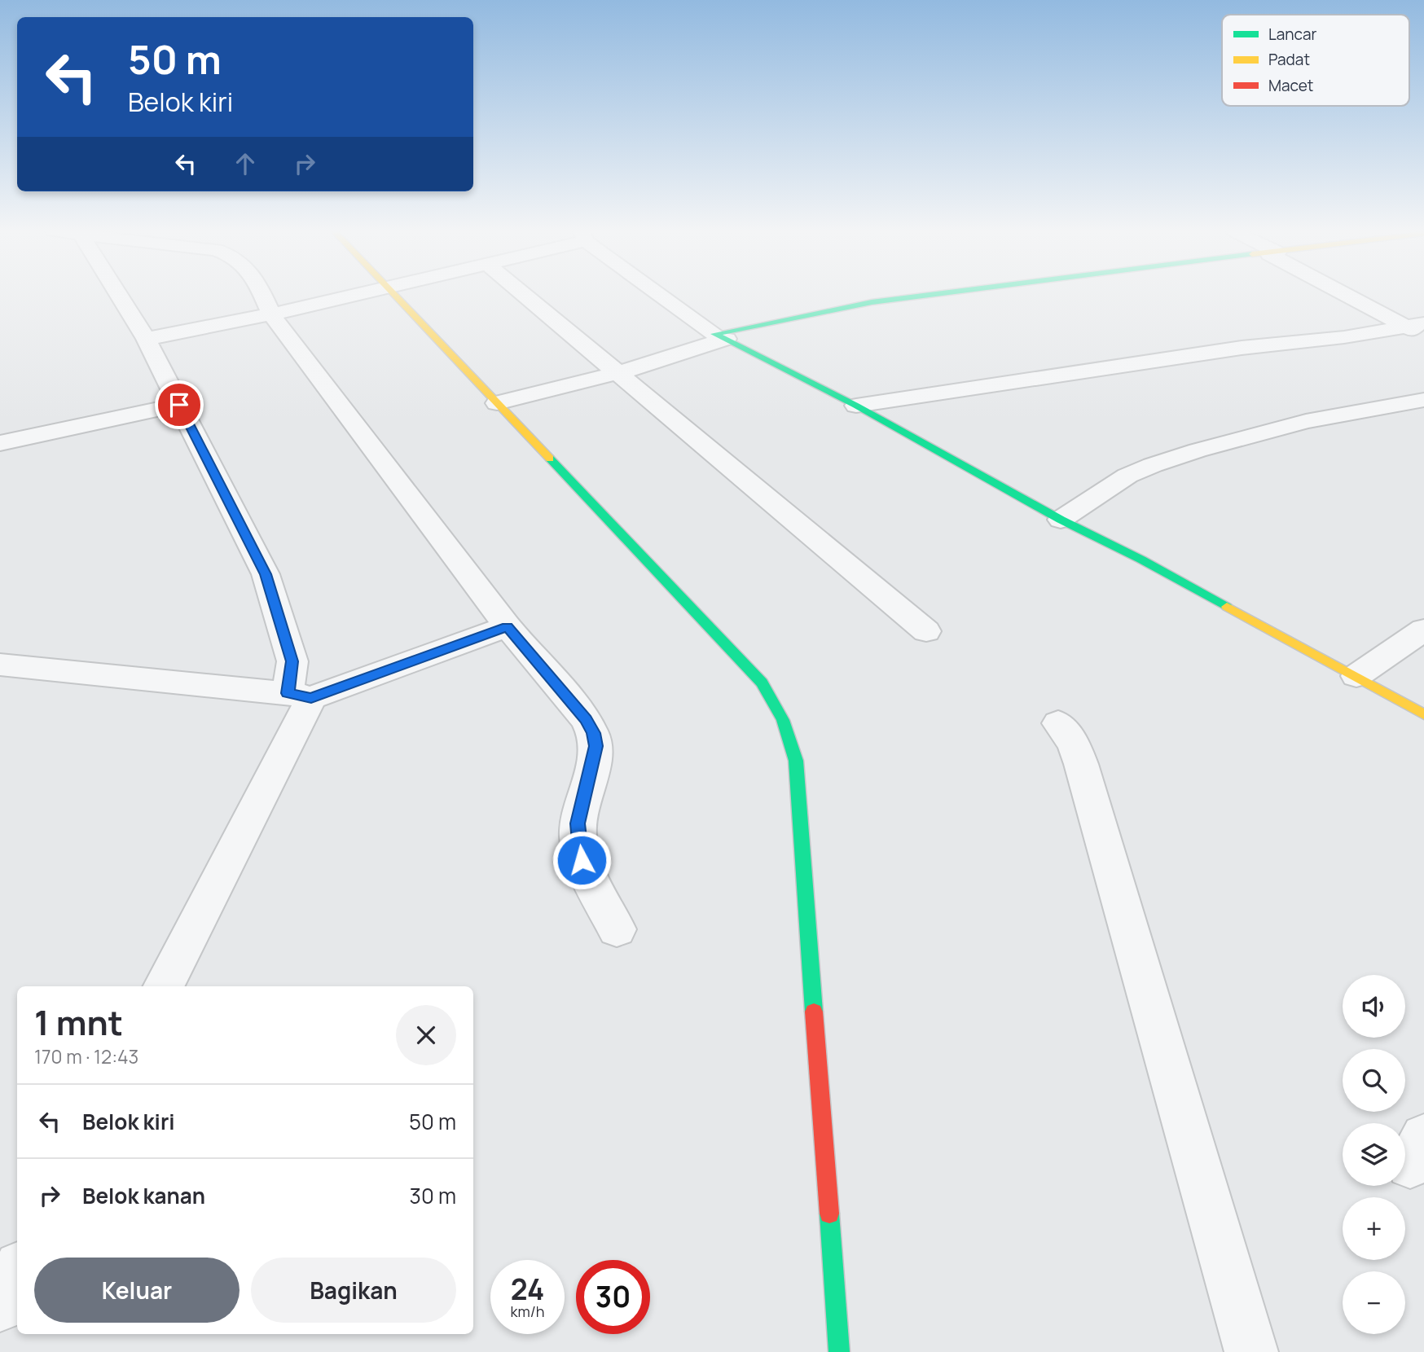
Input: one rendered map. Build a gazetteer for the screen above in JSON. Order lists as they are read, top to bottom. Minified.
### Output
{"legend":["Lancar","Padat","Macet"],"page":{"turn":["50 m","Belok kiri"],"map_buttons":["+","−"],"heading":["1 mnt","170 m · 12:43"],"list":[{"name":"Belok kiri","value":"50 m"},{"name":"Belok kanan","value":"30 m"}],"buttons":["Keluar","Bagikan"],"speed":"24 km/h","limit":"30"}}
